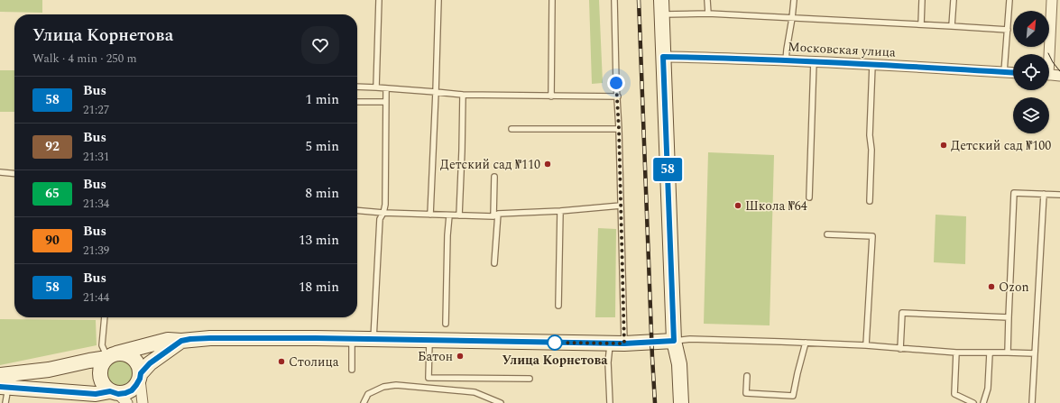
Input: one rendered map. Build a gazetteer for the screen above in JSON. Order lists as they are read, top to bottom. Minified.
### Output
{"streets":{"street":["Московская улица"]},"places":["Детский сад №100","Детский сад №110","Школа №64","Ozon","Улица Корнетова","Батон","Столица"],"lines":["bus line 58"],"north":"top right","page":{"on_map":"58","heading":["Улица Корнетова","Walk · 4 min · 250 m"],"list":[{"mark":"58","name":"Bus","note":"21:27","value":"1 min"},{"mark":"92","name":"Bus","note":"21:31","value":"5 min"},{"mark":"65","name":"Bus","note":"21:34","value":"8 min"},{"mark":"90","name":"Bus","note":"21:39","value":"13 min"},{"mark":"58","name":"Bus","note":"21:44","value":"18 min"}]}}
